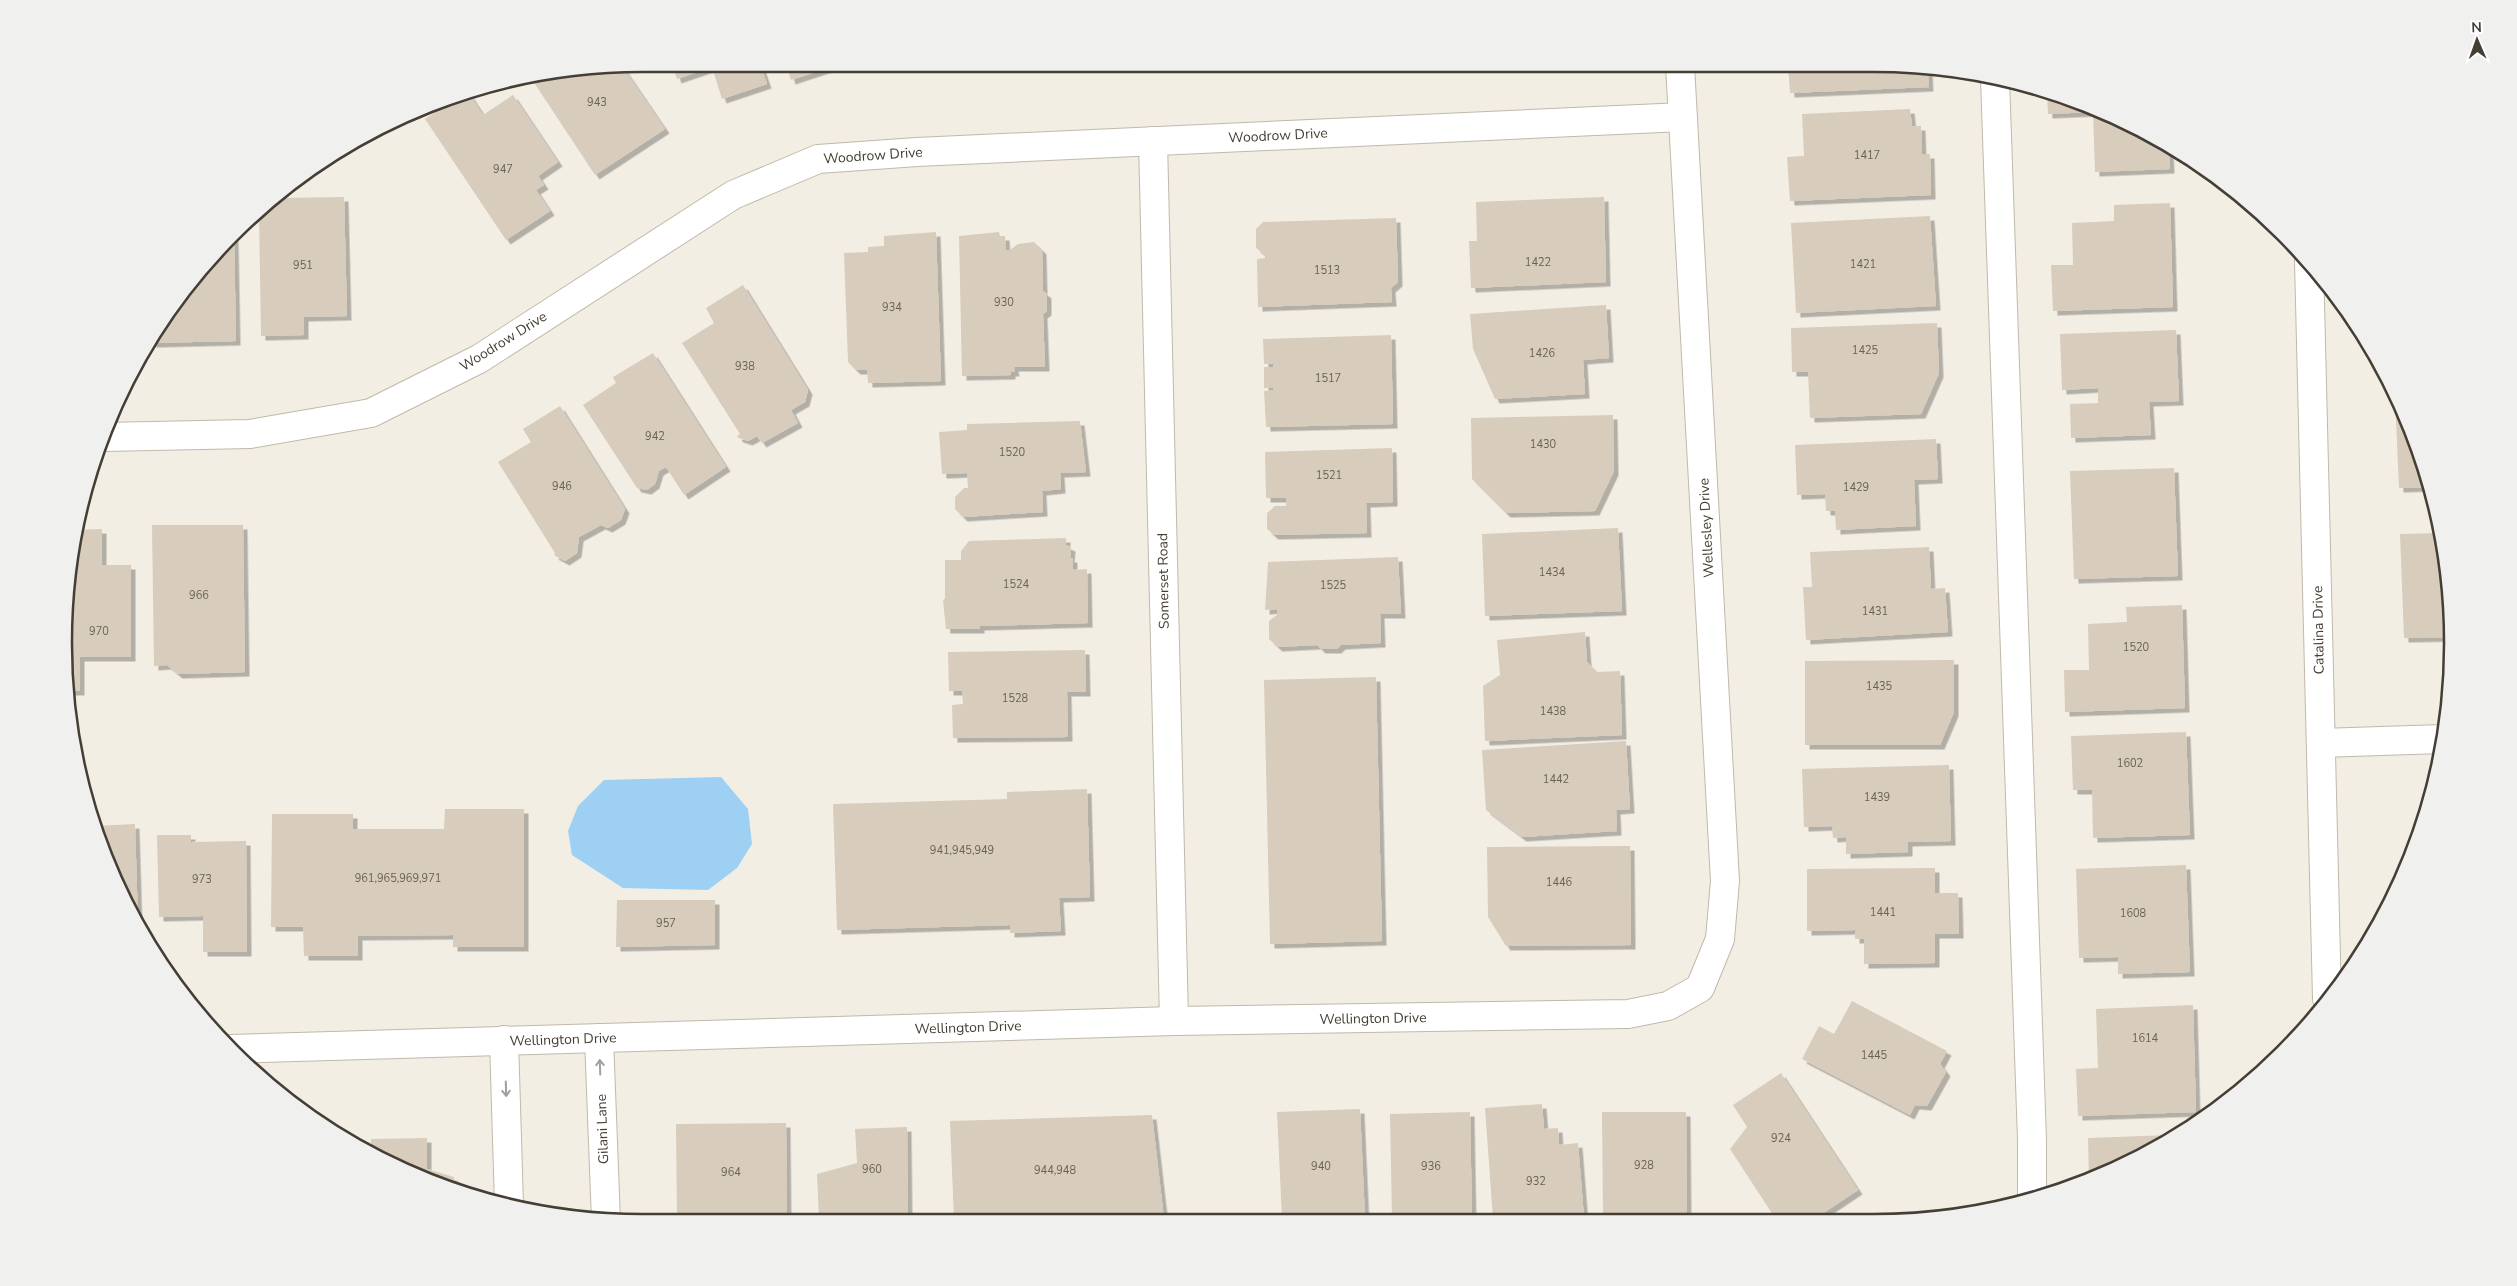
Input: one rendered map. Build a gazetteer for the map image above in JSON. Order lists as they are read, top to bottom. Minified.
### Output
{"streets":{"street":["Woodrow Drive","Wellesley Drive","Somerset Road","Catalina Drive","Wellington Drive","Gilani Lane"]},"crossings":[["Woodrow Drive","Wellesley Drive"],["Woodrow Drive","Somerset Road"],["Wellesley Drive","Wellington Drive"],["Somerset Road","Wellington Drive"],["Wellington Drive","Gilani Lane"]],"house_numbers":["943","1417","947","1422","1421","951","1513","930","934","1425","1426","938","1517","942","1430","1520","1521","946","1429","1434","1524","1525","966","1431","970","1520","1435","1528","1438","1602","1442","1439","941,945,949","961,965,969,971","973","1446","1441","1608","957","1614","1445","924","928","940","936","960","944,948","964","932"],"north":"top"}
